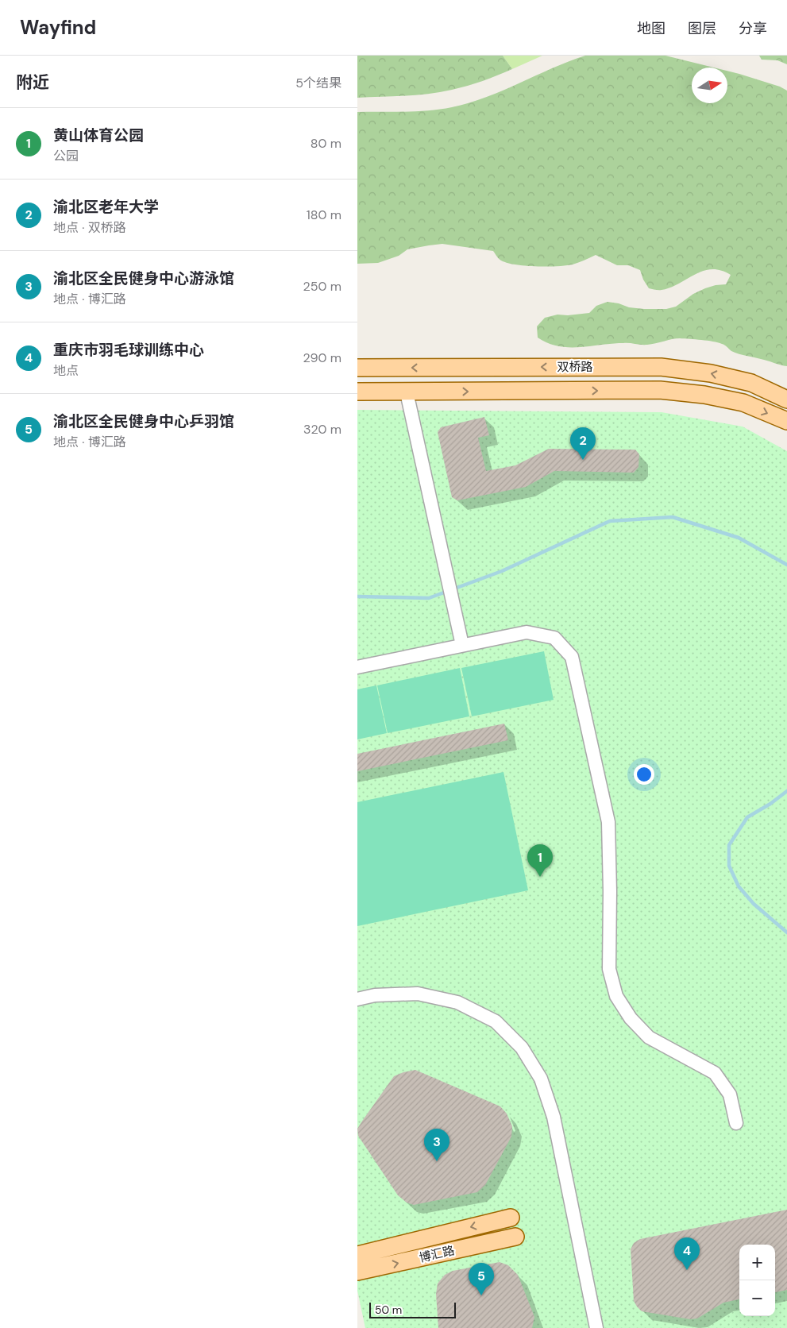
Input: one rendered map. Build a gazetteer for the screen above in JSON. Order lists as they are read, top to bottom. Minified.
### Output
{"streets":{"main road":["双桥路","博汇路"]},"scale_bar":"50 m","north":"right","page":{"header":"Wayfind","nav":["地图","图层","分享"],"heading":["附近","5个结果"],"list":[{"mark":"1","name":"黄山体育公园","note":"公园","value":"80 m"},{"mark":"2","name":"渝北区老年大学","note":"地点 · 双桥路","value":"180 m"},{"mark":"3","name":"渝北区全民健身中心游泳馆","note":"地点 · 博汇路","value":"250 m"},{"mark":"4","name":"重庆市羽毛球训练中心","note":"地点","value":"290 m"},{"mark":"5","name":"渝北区全民健身中心乒羽馆","note":"地点 · 博汇路","value":"320 m"}],"pins":["2","1","3","4","5"],"map_buttons":["+","−"],"scale":"50 m"}}
